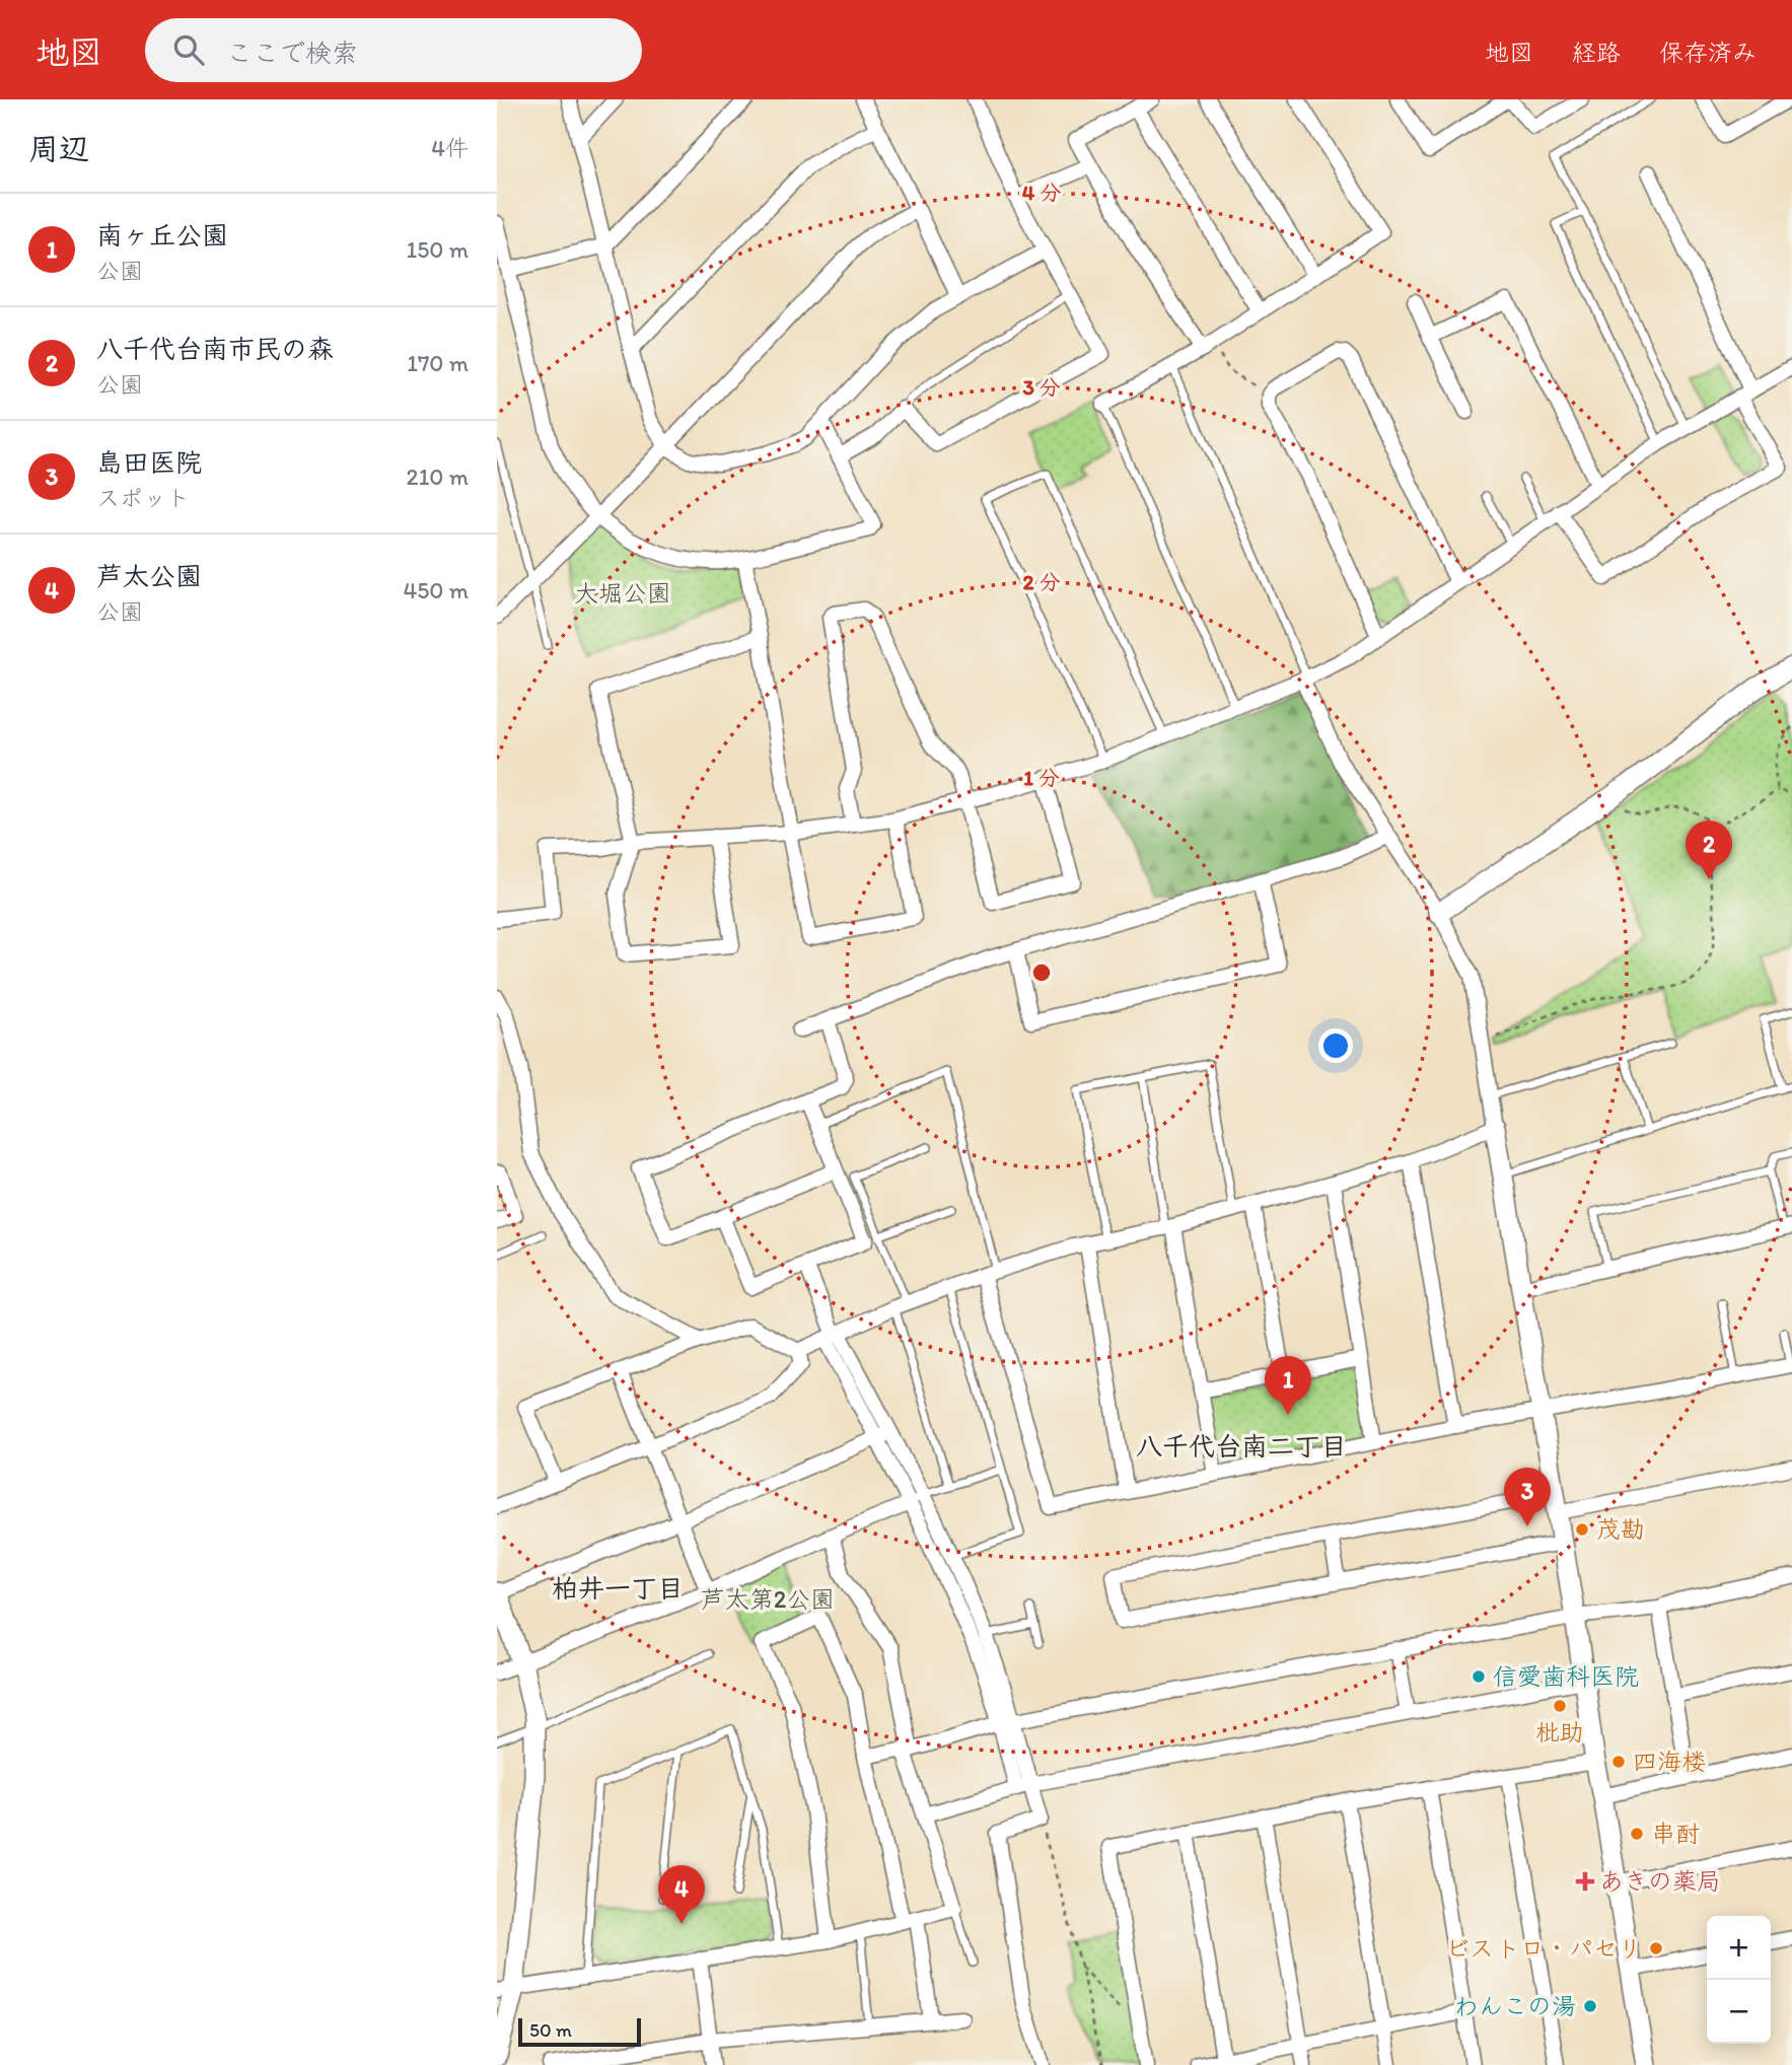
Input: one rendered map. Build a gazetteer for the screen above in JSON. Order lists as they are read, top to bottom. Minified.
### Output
{"districts":["八千代台南二丁目","柏井一丁目"],"parks":["大堀公園","芦太第2公園"],"places":{"other":["茂勘","信愛歯科医院","枇助","四海楼","串酎","ビストロ・パセリ","わんこの湯"],"health":["あきの薬局"]},"scale_bar":"50 m","page":{"header":"地図","search":"ここで検索","nav":["地図","経路","保存済み"],"heading":["周辺","4件"],"list":[{"mark":"1","name":"南ヶ丘公園","note":"公園","value":"150 m"},{"mark":"2","name":"八千代台南市民の森","note":"公園","value":"170 m"},{"mark":"3","name":"島田医院","note":"スポット","value":"210 m"},{"mark":"4","name":"芦太公園","note":"公園","value":"450 m"}],"pins":["2","1","3","4"],"map_buttons":["+","−"],"scale":"50 m"},"rings":["4 分","3 分","2 分","1 分"]}
